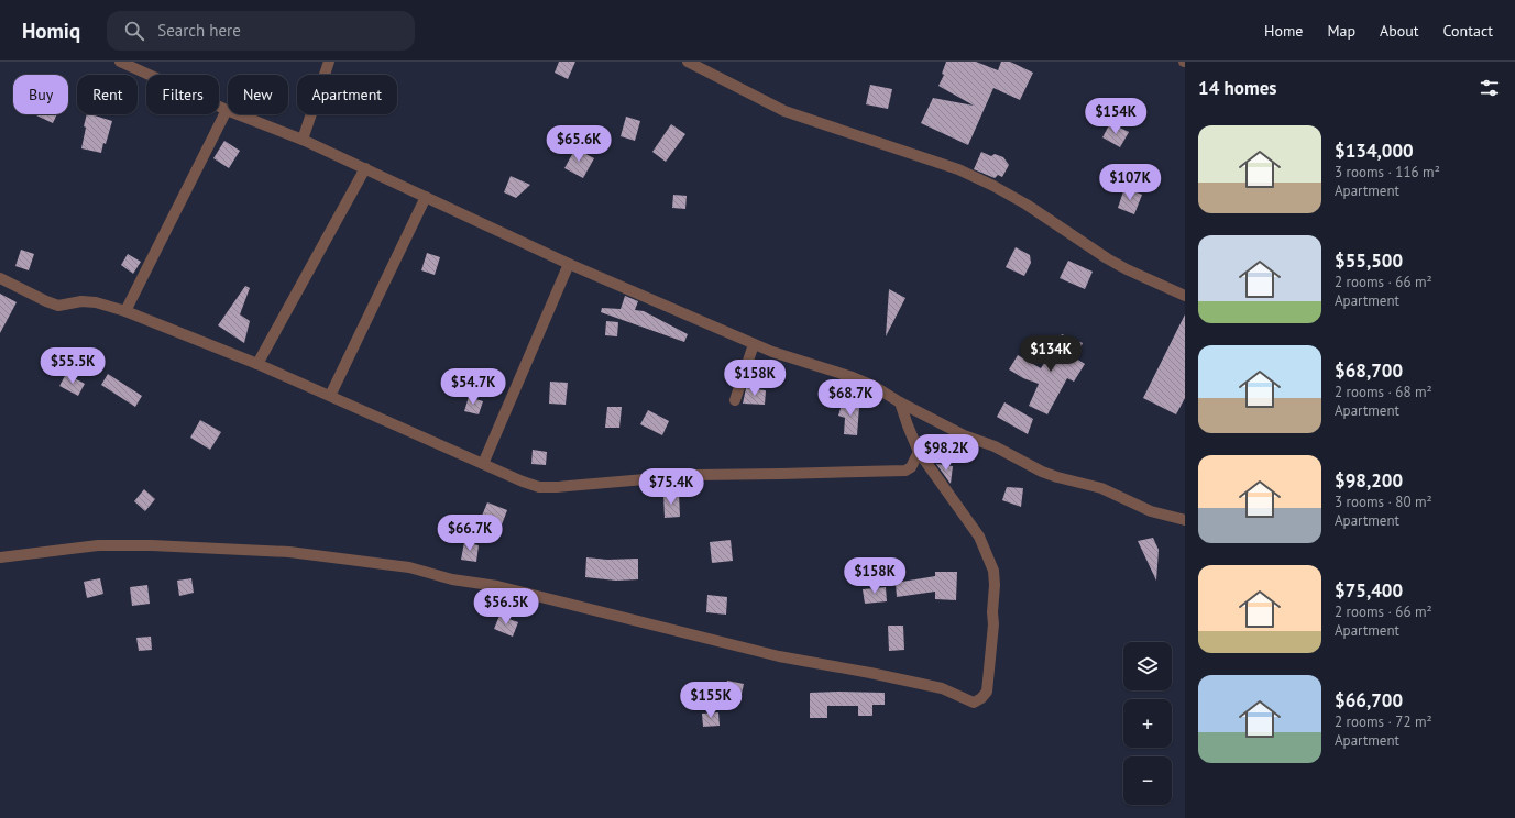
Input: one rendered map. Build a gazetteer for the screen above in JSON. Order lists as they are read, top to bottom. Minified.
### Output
{"page":{"header":"Homiq","search":"Search here","nav":["Home","Map","About","Contact"],"heading":"14 homes","chip":["Buy","Rent","Filters","New","Apartment"],"price":["$154K","$65.6K","$107K","$134K","$55.5K","$158K","$54.7K","$68.7K","$98.2K","$75.4K","$66.7K","$158K","$56.5K","$155K"],"list":[{"name":"$134,000","note":"3 rooms · 116 m² · Apartment"},{"name":"$55,500","note":"2 rooms · 66 m² · Apartment"},{"name":"$68,700","note":"2 rooms · 68 m² · Apartment"},{"name":"$98,200","note":"3 rooms · 80 m² · Apartment"},{"name":"$75,400","note":"2 rooms · 66 m² · Apartment"},{"name":"$66,700","note":"2 rooms · 72 m² · Apartment"}],"map_buttons":["+","−"]}}
